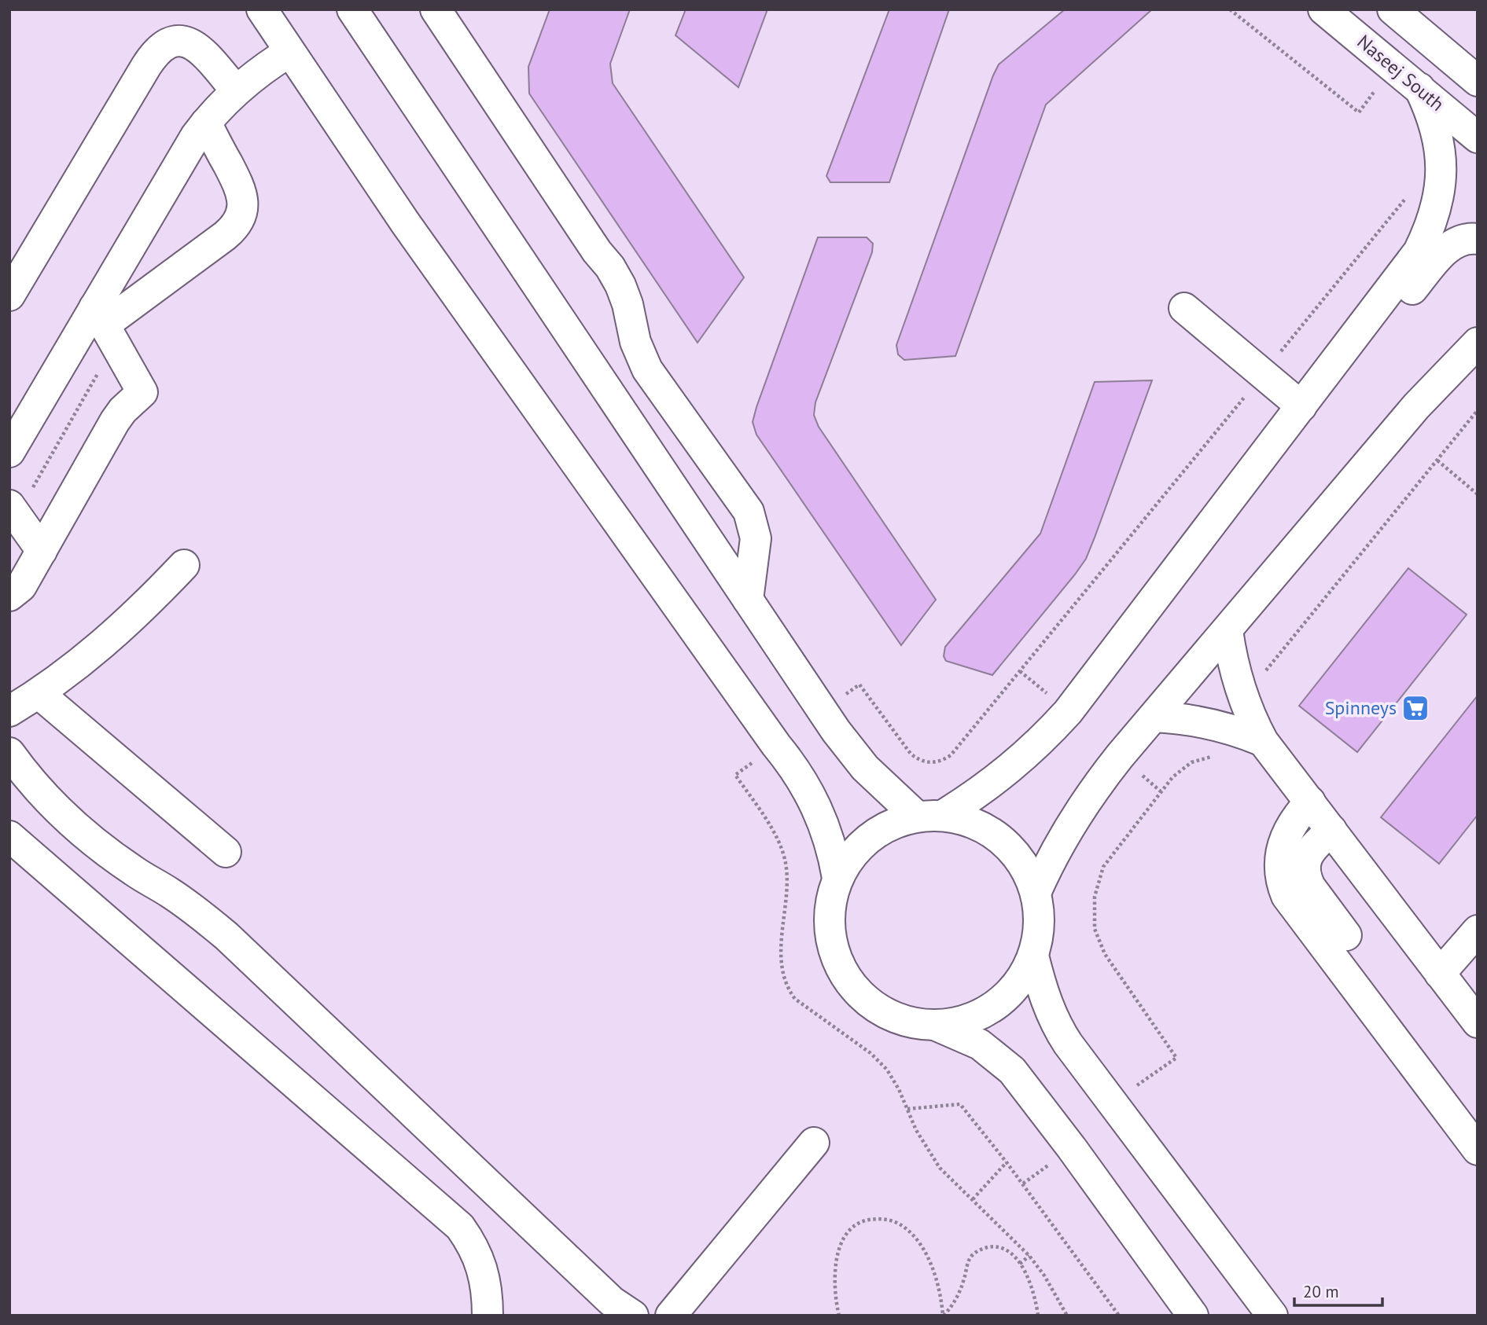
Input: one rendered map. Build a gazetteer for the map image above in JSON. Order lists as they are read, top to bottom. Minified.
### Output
{"streets":{"street":["Naseej South"]},"places":{"supermarket":["Spinneys"]},"scale_bar":"20 m"}
